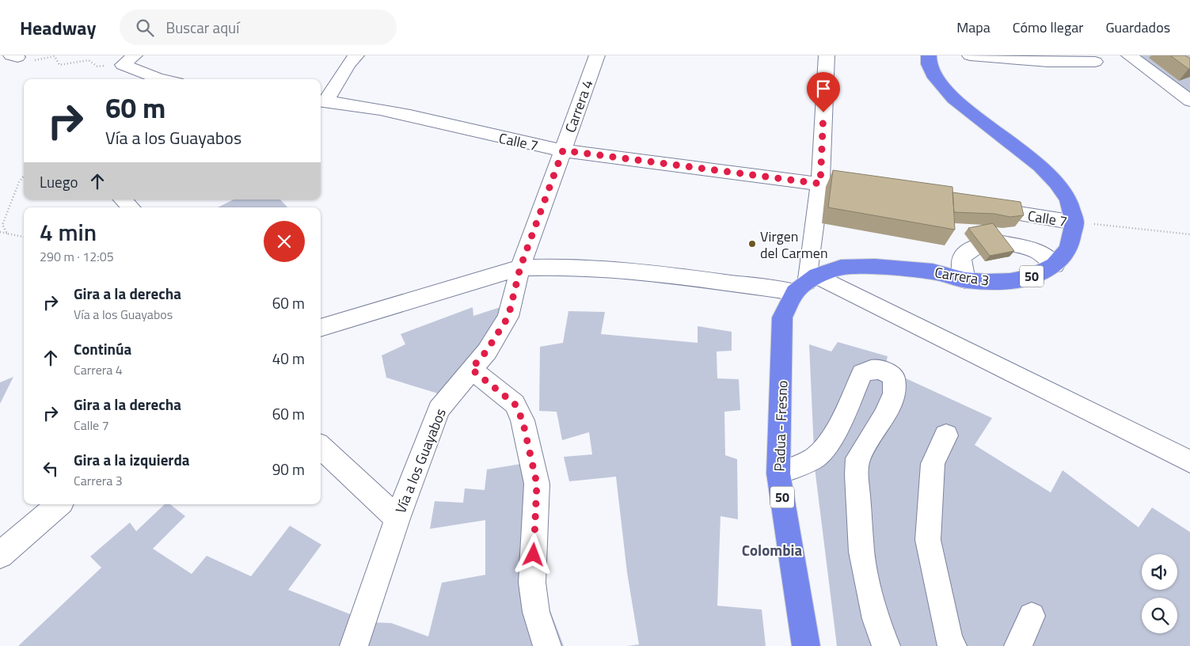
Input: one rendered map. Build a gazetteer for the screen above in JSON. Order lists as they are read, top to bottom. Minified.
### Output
{"streets":{"highway":["Carrera 3","50","Padua - Fresno"],"street":["Carrera 4","Calle 7","Vía a los Guayabos"]},"crossings":[["Carrera 4","Calle 7"],["Carrera 4","Vía a los Guayabos"],["Calle 7","Carrera 3"],["Carrera 3","Padua - Fresno"]],"districts":["Colombia"],"places":["Virgen del Carmen"],"page":{"header":"Headway","search":"Buscar aquí","nav":["Mapa","Cómo llegar","Guardados"],"turn":["60 m","Vía a los Guayabos"],"then":"Luego","heading":["4 min","290 m · 12:05"],"list":[{"name":"Gira a la derecha","note":"Vía a los Guayabos","value":"60 m"},{"name":"Continúa","note":"Carrera 4","value":"40 m"},{"name":"Gira a la derecha","note":"Calle 7","value":"60 m"},{"name":"Gira a la izquierda","note":"Carrera 3","value":"90 m"}]}}
